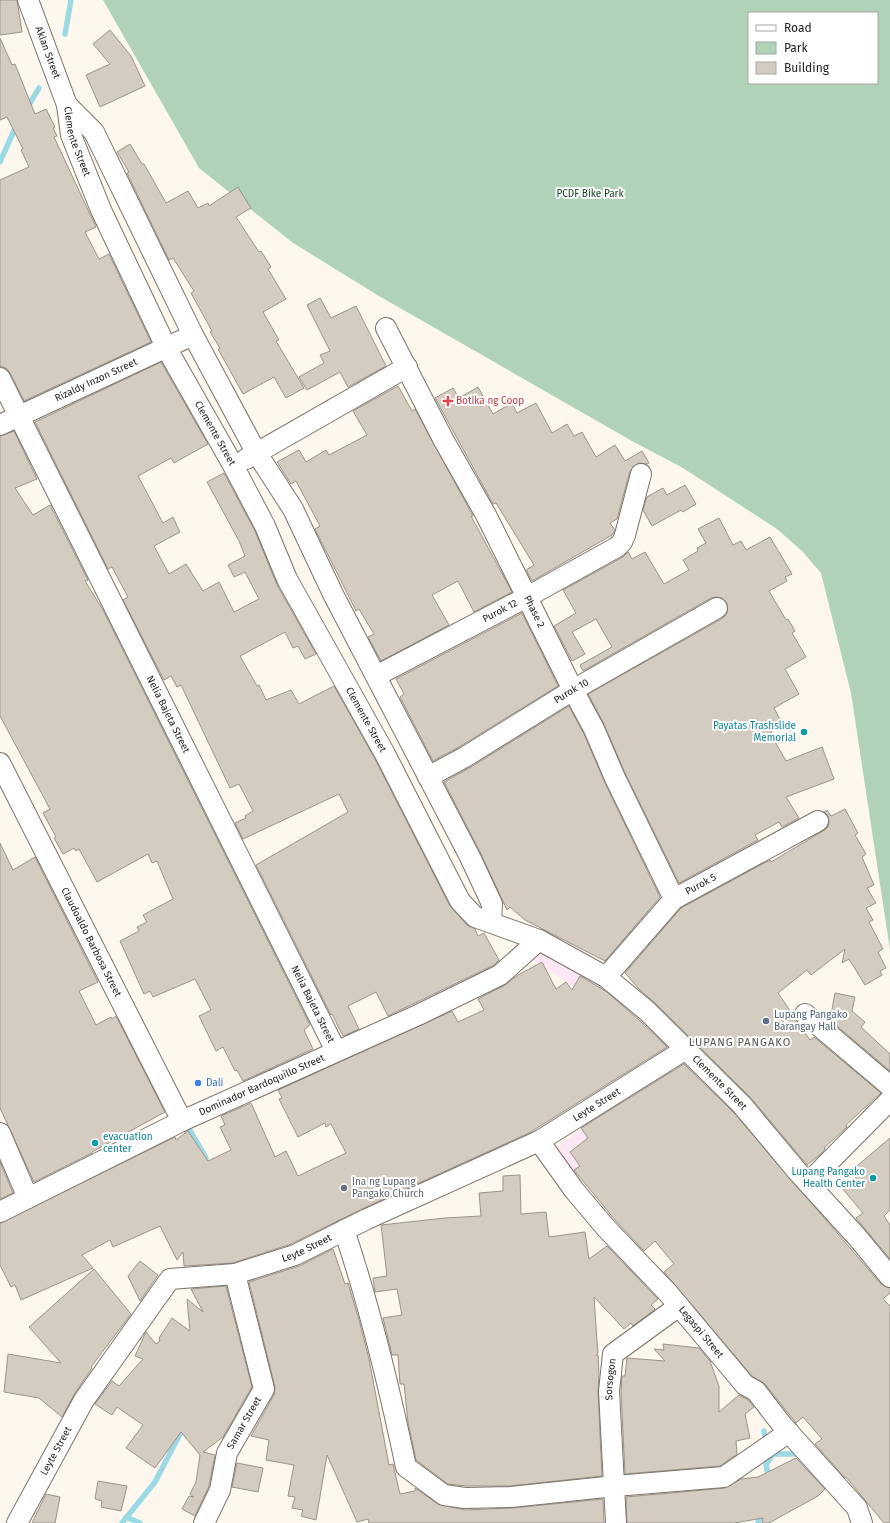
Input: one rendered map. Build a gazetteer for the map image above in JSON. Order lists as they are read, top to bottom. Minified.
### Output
{"streets":{"street":["Aklan Street","Clemente Street","Rizaldy Inzon Street","Purok 12","Phase 2","Purok 10","Nelia Bajeta Street","Purok 5","Claudoaldo Barbosa Street","Dominador Bardoquillo Street","Leyte Street","Legaspi Street","Sorsogon","Samar Street"]},"crossings":[["Aklan Street","Clemente Street"],["Clemente Street","Rizaldy Inzon Street"],["Clemente Street","Purok 12"],["Clemente Street","Purok 10"],["Clemente Street","Purok 5"],["Clemente Street","Dominador Bardoquillo Street"],["Clemente Street","Leyte Street"],["Rizaldy Inzon Street","Nelia Bajeta Street"],["Purok 12","Phase 2"],["Phase 2","Purok 10"],["Phase 2","Purok 5"],["Nelia Bajeta Street","Dominador Bardoquillo Street"],["Claudoaldo Barbosa Street","Dominador Bardoquillo Street"],["Leyte Street","Legaspi Street"],["Leyte Street","Samar Street"],["Legaspi Street","Sorsogon"]],"districts":["LUPANG PANGAKO"],"parks":["PCDF Bike Park"],"places":{"health":["Botika ng Coop"],"other":["Payatas Trashslide Memorial","Lupang Pangako Barangay Hall","Dali","evacuation center","Lupang Pangako Health Center","Ina ng Lupang Pangako Church"]},"legend":["Road","Park","Building"]}
